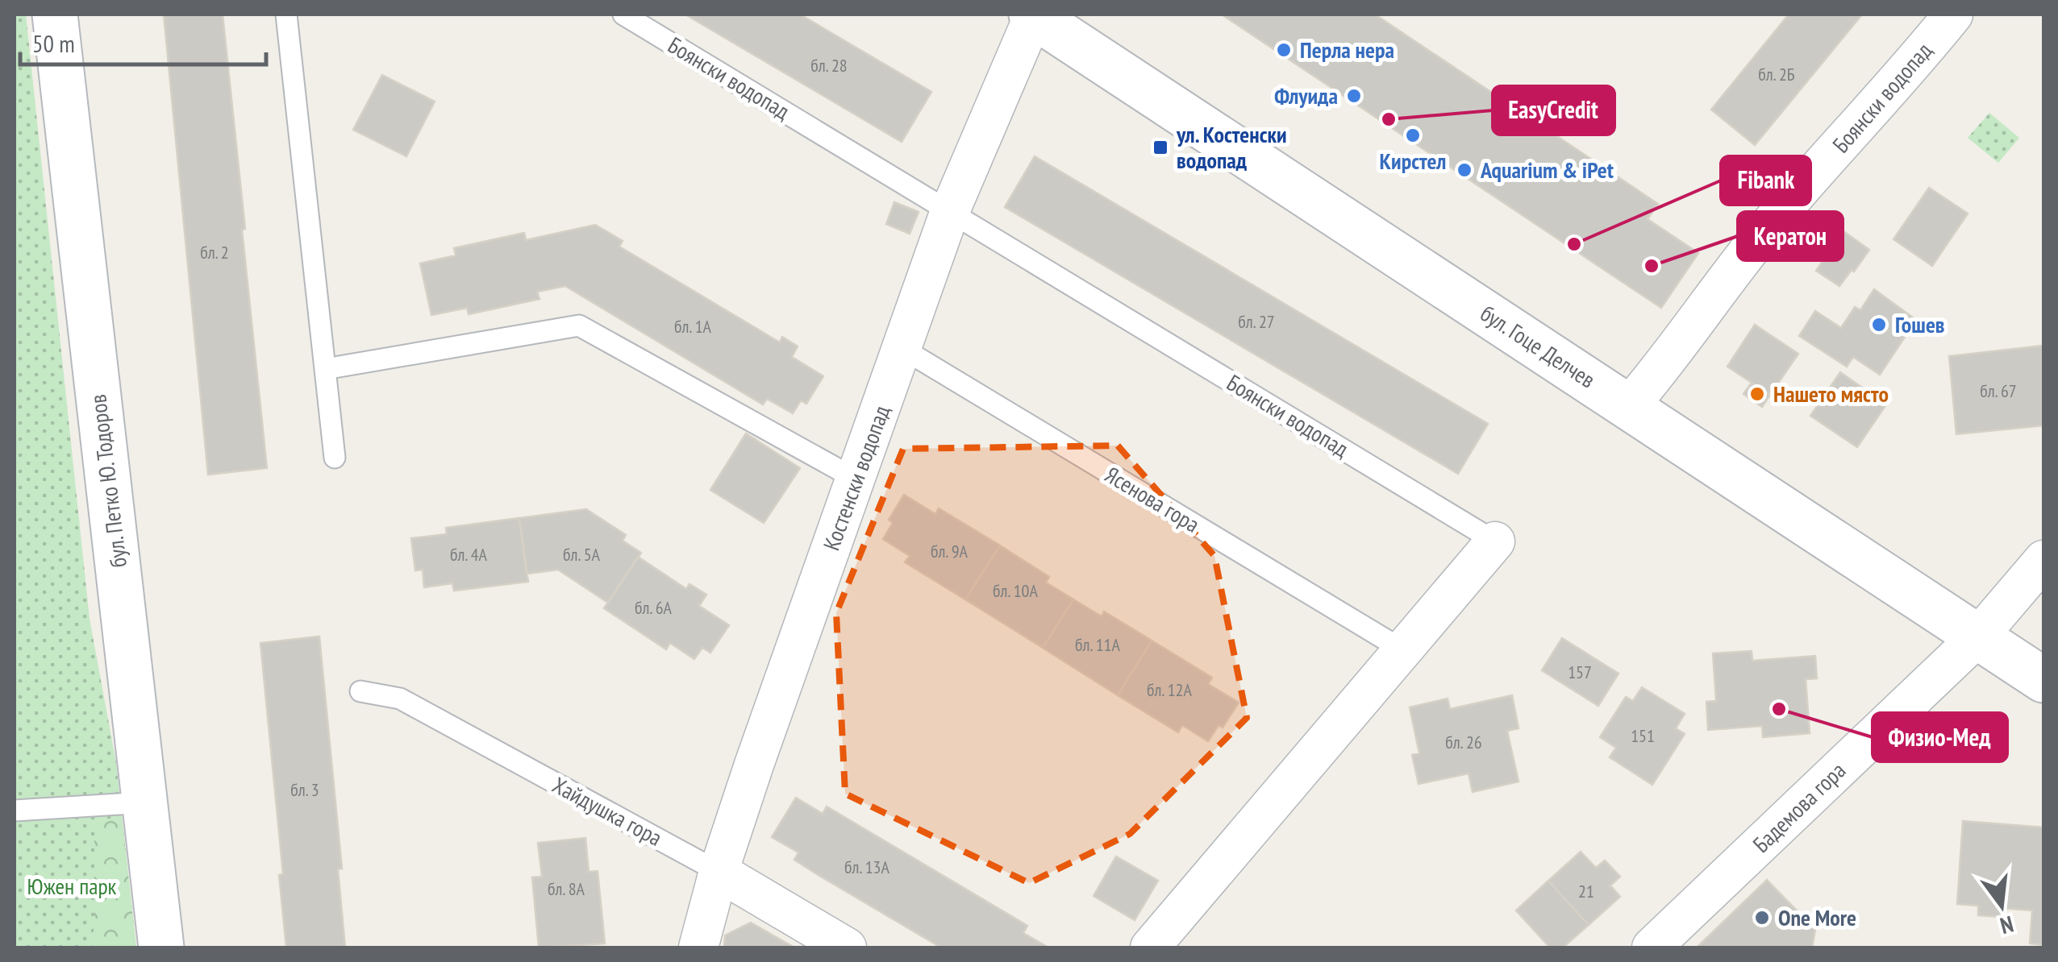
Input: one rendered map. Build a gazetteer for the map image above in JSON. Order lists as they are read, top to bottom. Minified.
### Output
{"streets":{"street":["Боянски водопад","бул. Гоце Делчев","Костенски водопад","бул. Петко Ю. Тодоров","Бадемова гора","Хайдушка гора"],"lane":["Ясенова гора"]},"crossings":[["Боянски водопад","бул. Гоце Делчев"],["Боянски водопад","Костенски водопад"],["Боянски водопад","Ясенова гора"],["бул. Гоце Делчев","Костенски водопад"],["бул. Гоце Делчев","Бадемова гора"],["Костенски водопад","Ясенова гора"],["Костенски водопад","Хайдушка гора"]],"parks":["Южен парк"],"places":{"other":["Перла нера","Флуида","EasyCredit","Кирстел","Aquarium & iPet","Fibank","Кератон","Гошев","Нашето място","Физио-Мед","One More"],"transit":["ул. Костенски водопад"]},"house_numbers":["бл. 28","бл. 2Б","бл. 2","бл. 27","бл. 1А","бл. 67","бл. 9А","бл. 4А","бл. 5А","бл. 10А","бл. 6А","бл. 11А","157","бл. 12А","151","бл. 26","бл. 3","бл. 13А","бл. 8А","21"],"scale_bar":"50 m","north":"bottom"}
